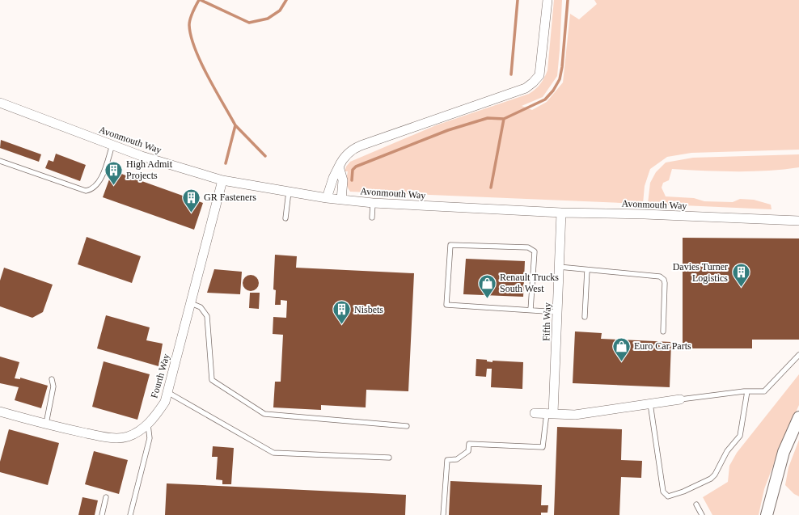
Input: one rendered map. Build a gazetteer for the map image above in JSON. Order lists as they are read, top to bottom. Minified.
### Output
{"streets":{"street":["Avonmouth Way","Fifth Way","Fourth Way"]},"crossings":[["Avonmouth Way","Fifth Way"],["Avonmouth Way","Fourth Way"]],"places":{"building":["High Admit Projects","GR Fasteners","Davies Turner Logistics","Nisbets"],"shop":["Renault Trucks South West","Euro Car Parts"]}}
